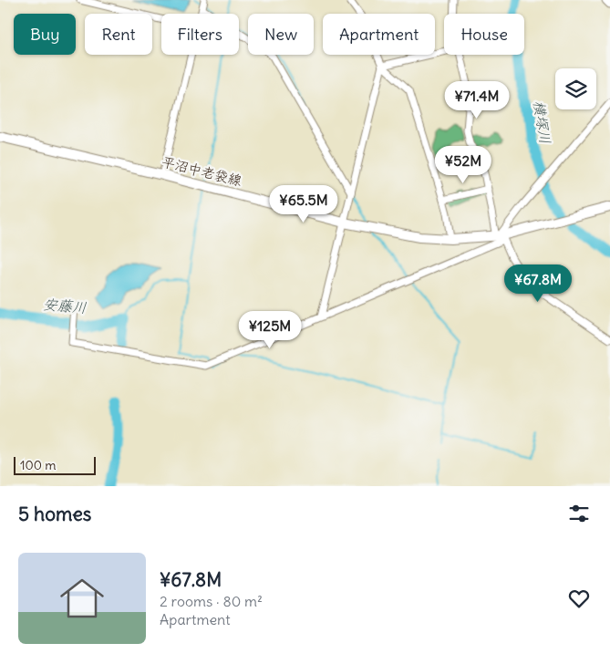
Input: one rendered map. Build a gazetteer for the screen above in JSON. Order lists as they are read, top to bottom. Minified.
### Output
{"streets":{"main road":["平沼中老袋線"]},"water":["横塚川","安藤川"],"scale_bar":"100 m","page":{"chip":["Buy","Rent","Filters","New","Apartment","House"],"price":["¥71.4M","¥52M","¥65.5M","¥67.8M","¥125M"],"scale":"100 m","heading":"5 homes","list":[{"name":"¥67.8M","note":"2 rooms · 80 m² · Apartment"}]}}
